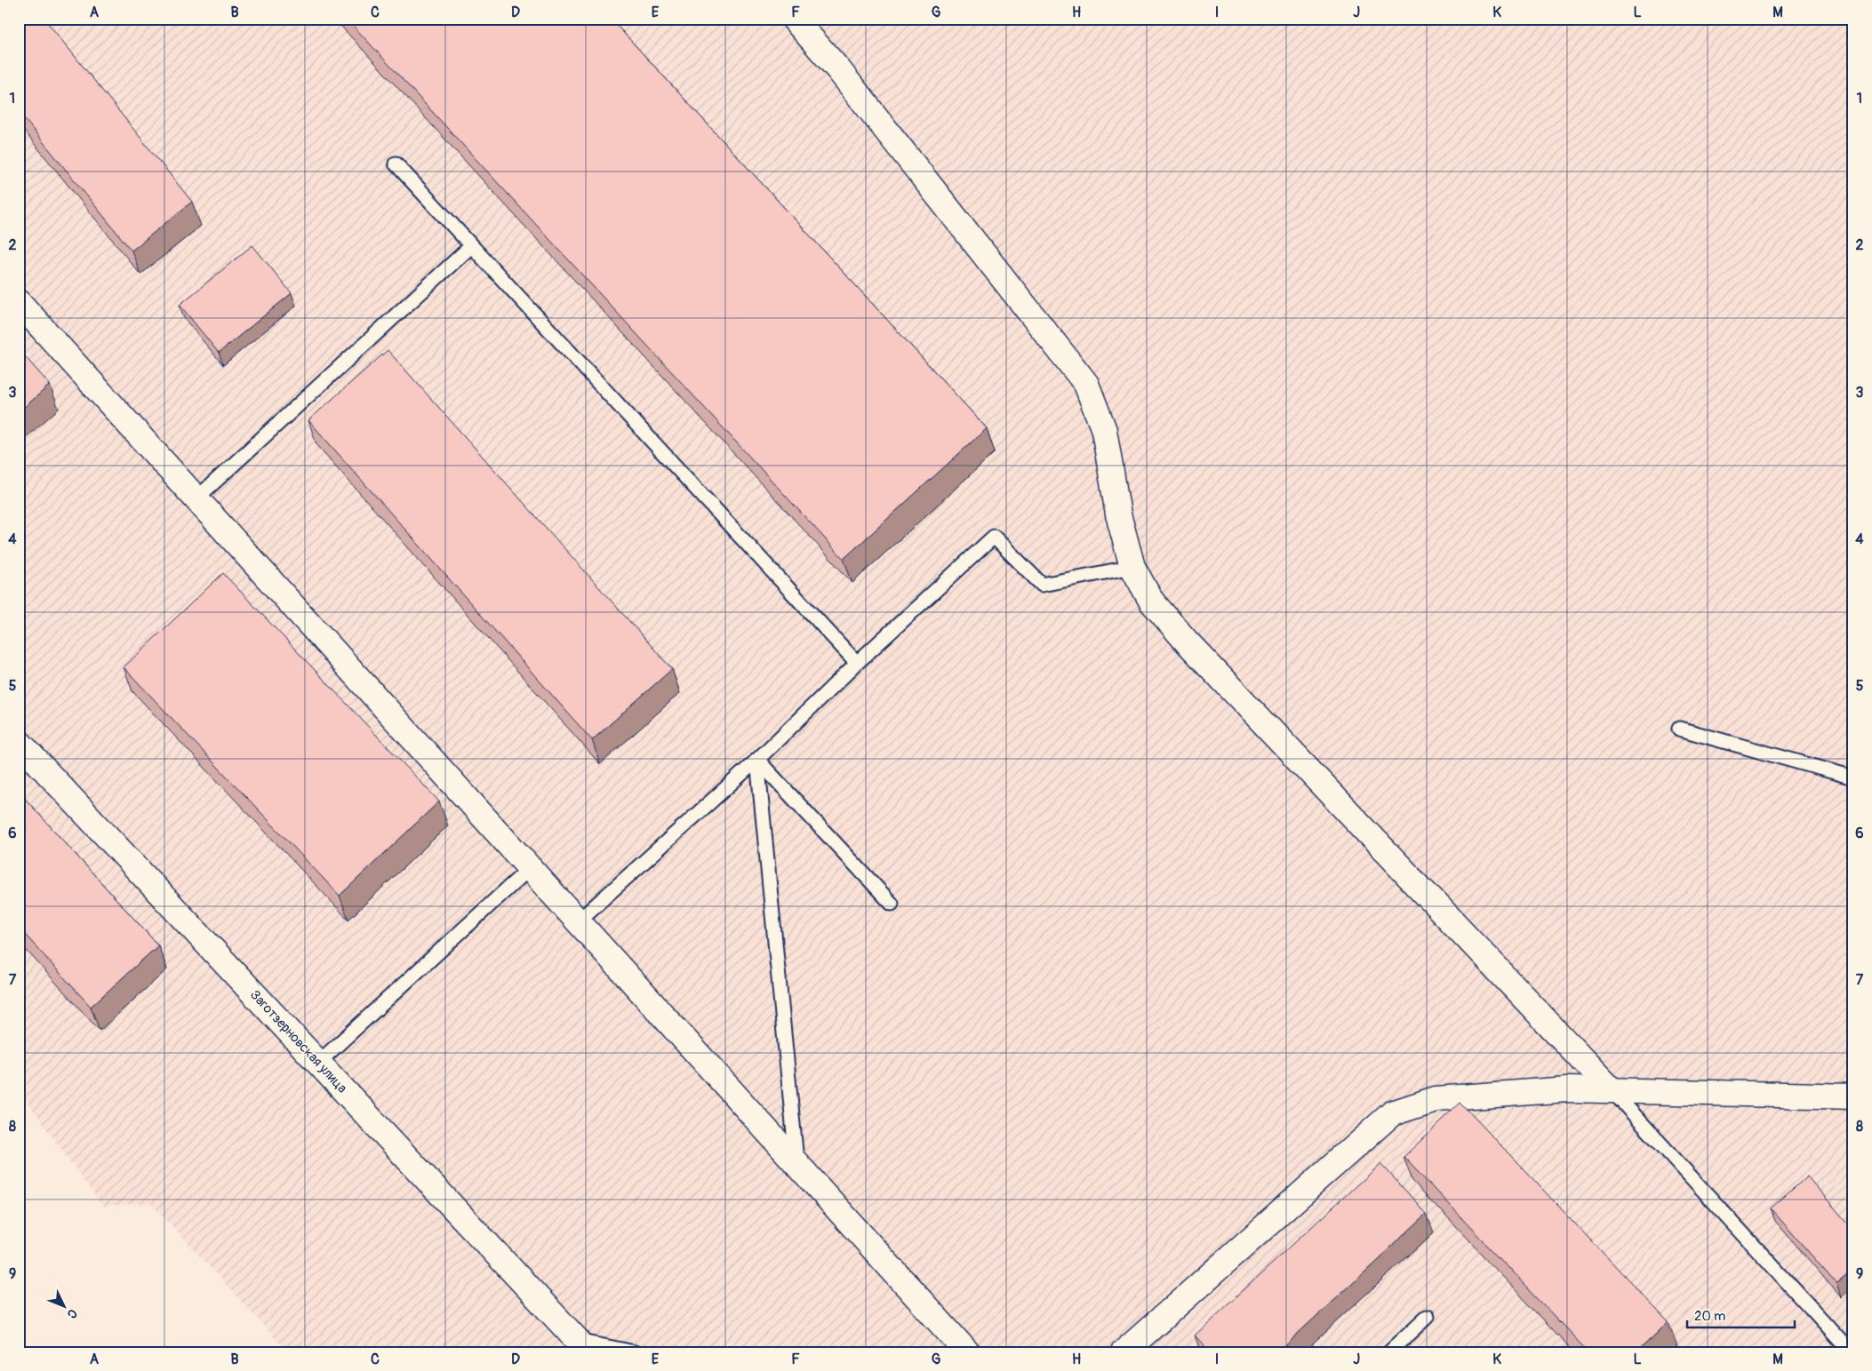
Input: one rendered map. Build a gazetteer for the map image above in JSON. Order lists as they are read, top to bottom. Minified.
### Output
{"streets":{"street":["Заготзерновская улица"]},"scale_bar":"20 m","north":"bottom right","grid":{"columns":["A","B","C","D","E","F","G","H","I","J","K","L","M"],"rows":["1","2","3","4","5","6","7","8","9"]}}
